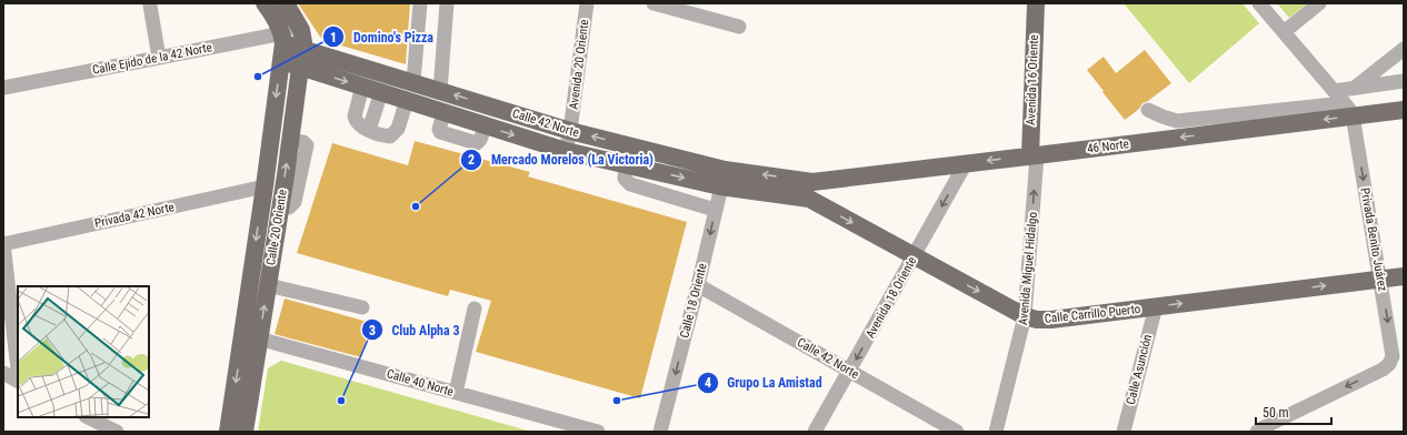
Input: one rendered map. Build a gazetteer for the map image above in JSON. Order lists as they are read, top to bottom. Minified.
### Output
{"streets":{"main road":["Avenida 16 Oriente","Calle 42 Norte","46 Norte","Calle 20 Oriente","Calle Carrillo Puerto"],"street":["Calle Ejido de la 42 Norte","Avenida 20 Oriente","Privada 42 Norte","Privada Benito Juárez","Avenida Miguel Hidalgo","Avenida 18 Oriente","Calle 18 Oriente","Calle Asunción","Calle 40 Norte"]},"crossings":[["Calle Ejido de la 42 Norte","Calle 42 Norte"],["Calle Ejido de la 42 Norte","Calle 20 Oriente"],["Avenida 20 Oriente","Calle 42 Norte"],["Avenida 16 Oriente","46 Norte"],["Avenida 16 Oriente","Avenida Miguel Hidalgo"],["Calle 42 Norte","46 Norte"],["Calle 42 Norte","Calle 20 Oriente"],["Calle 42 Norte","Avenida 18 Oriente"],["Calle 42 Norte","Calle 18 Oriente"],["Calle 42 Norte","Calle Carrillo Puerto"],["46 Norte","Privada Benito Juárez"],["46 Norte","Avenida Miguel Hidalgo"],["46 Norte","Avenida 18 Oriente"],["46 Norte","Calle Carrillo Puerto"],["Privada 42 Norte","Calle 20 Oriente"],["Calle 20 Oriente","Calle 40 Norte"],["Privada Benito Juárez","Calle Carrillo Puerto"],["Avenida Miguel Hidalgo","Calle Carrillo Puerto"],["Avenida 18 Oriente","Calle Carrillo Puerto"],["Calle Carrillo Puerto","Calle Asunción"]],"one_way":["46 Norte","Privada Benito Juárez","Avenida Miguel Hidalgo","Avenida 18 Oriente","Calle 18 Oriente","Calle Carrillo Puerto"],"places":["Domino's Pizza","Mercado Morelos (La Victoria)","Club Alpha 3","Grupo La Amistad"],"scale_bar":"50 m"}
